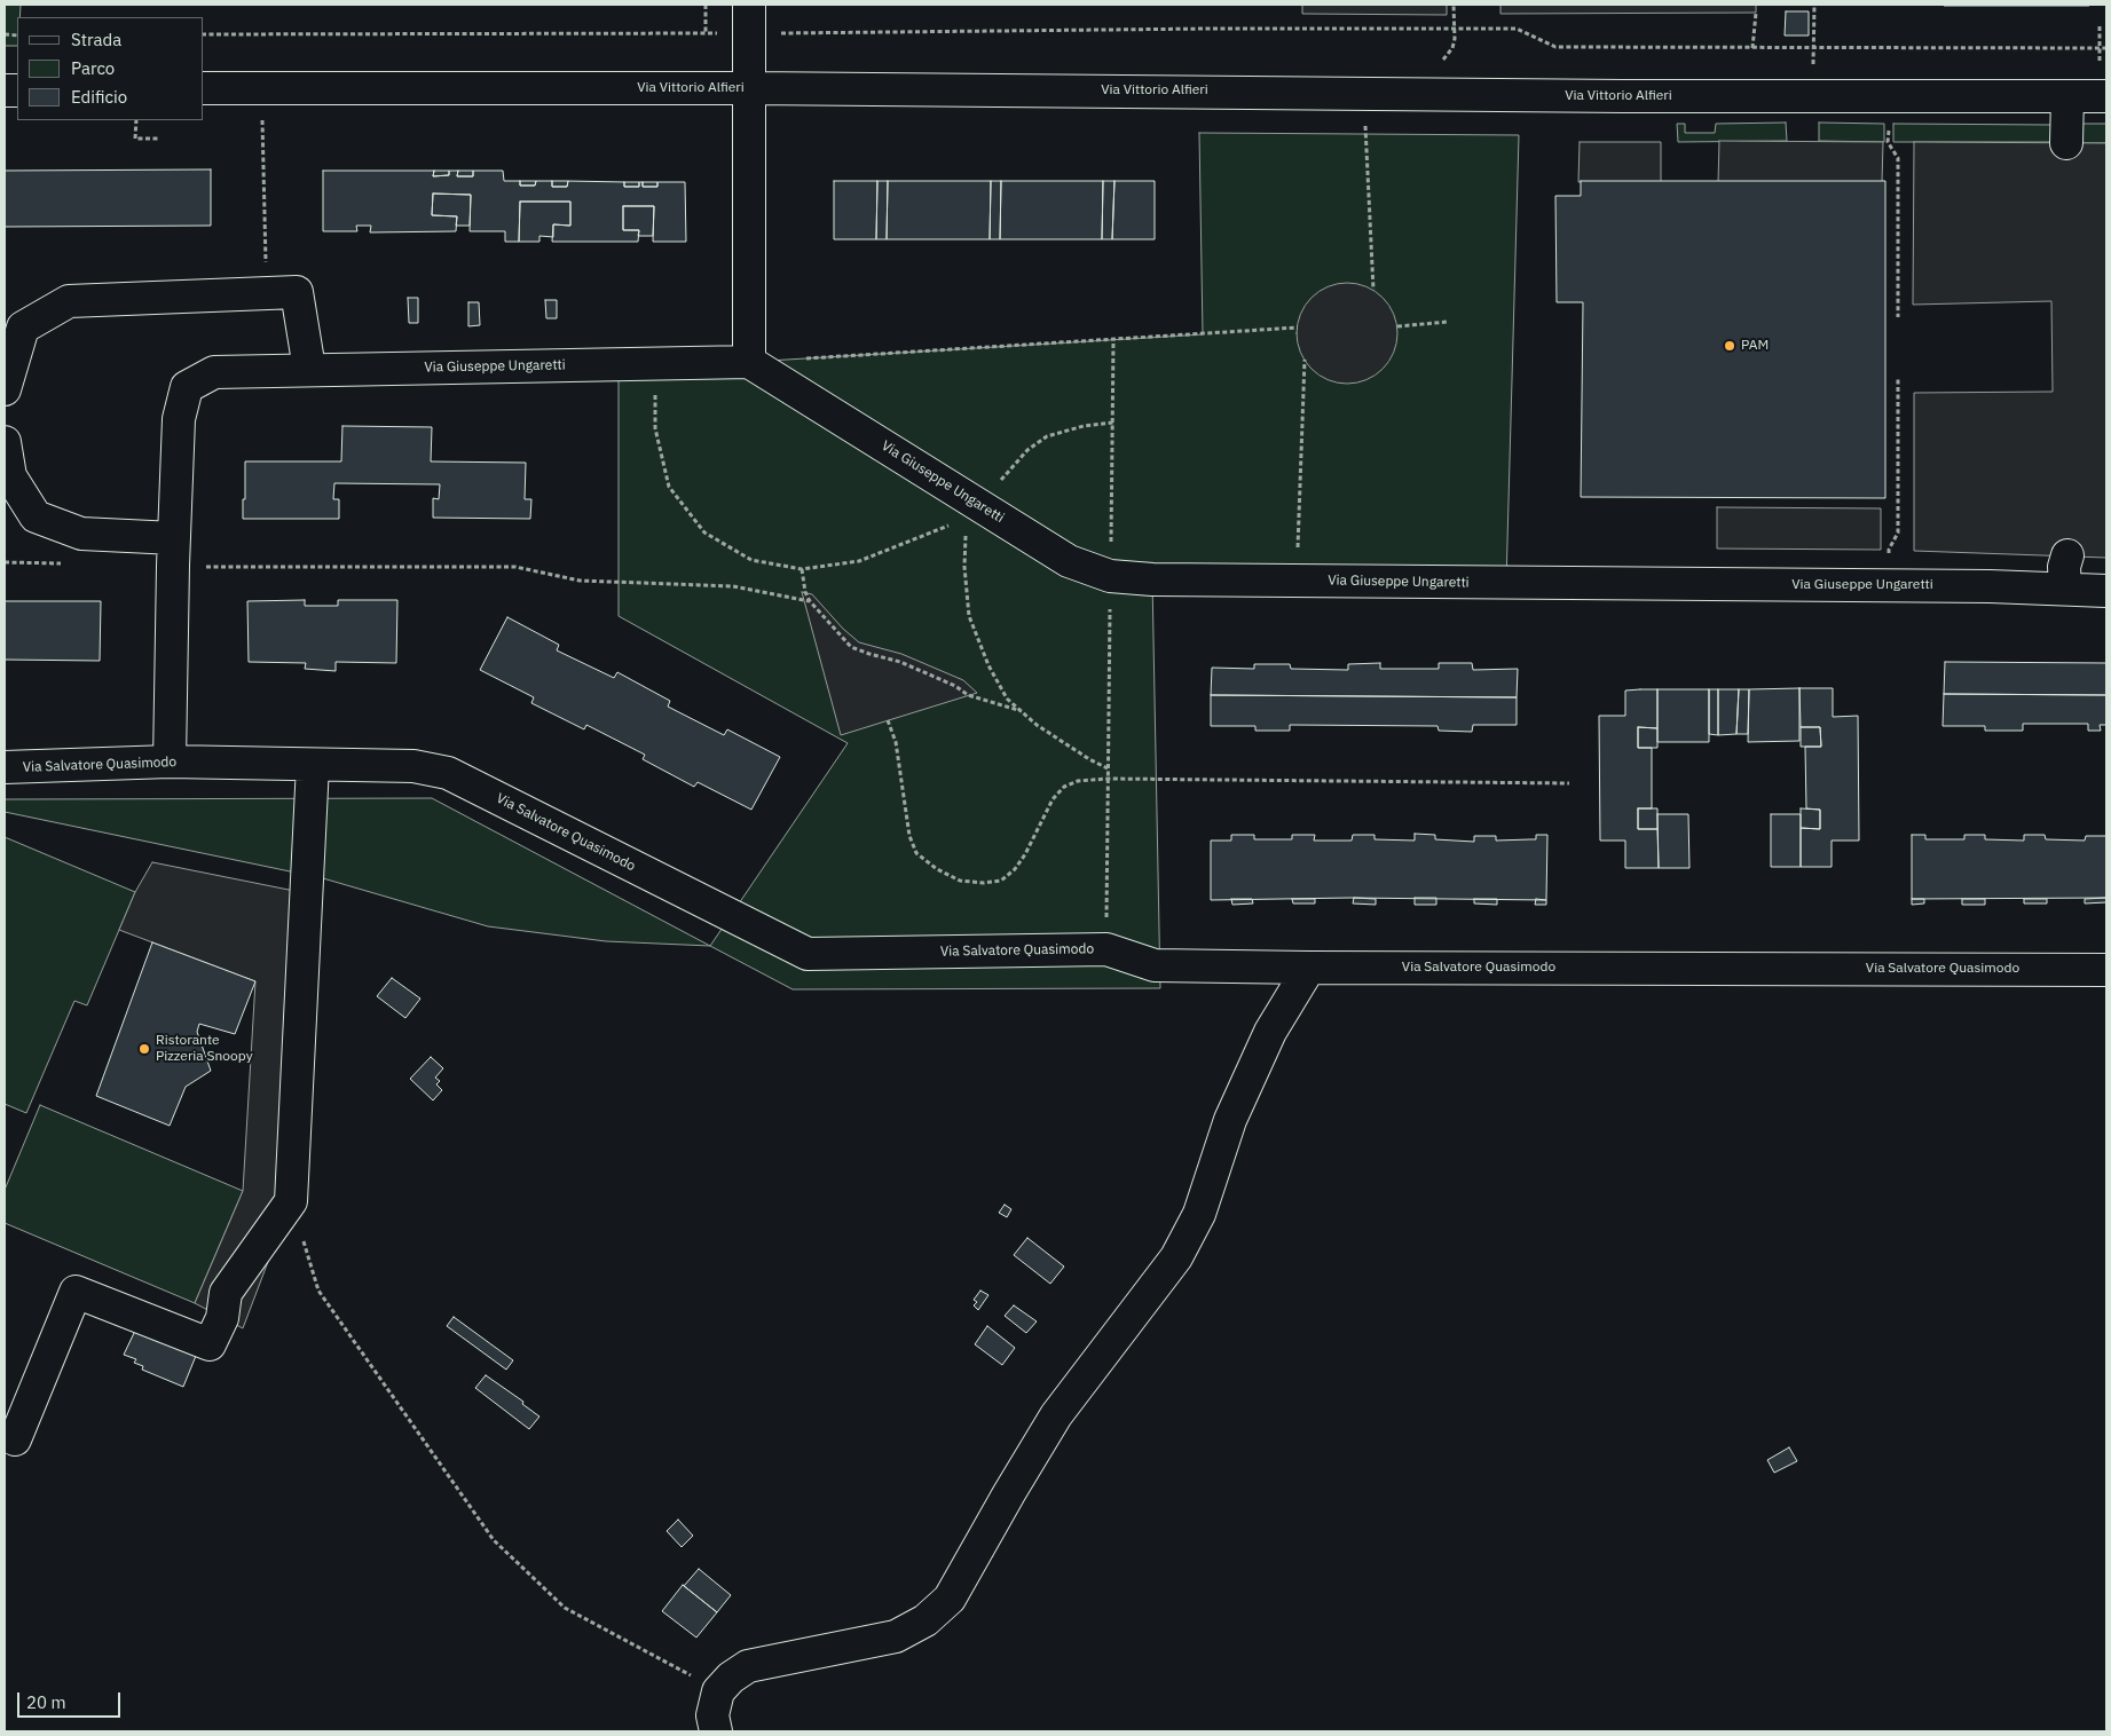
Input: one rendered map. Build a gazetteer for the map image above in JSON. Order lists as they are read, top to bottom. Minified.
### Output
{"streets":{"street":["Via Vittorio Alfieri","Via Giuseppe Ungaretti","Via Salvatore Quasimodo"]},"crossings":[["Via Giuseppe Ungaretti","Via Salvatore Quasimodo"]],"places":["PAM","Ristorante Pizzeria Snoopy"],"legend":["Strada","Parco","Edificio"],"scale_bar":"20 m"}
